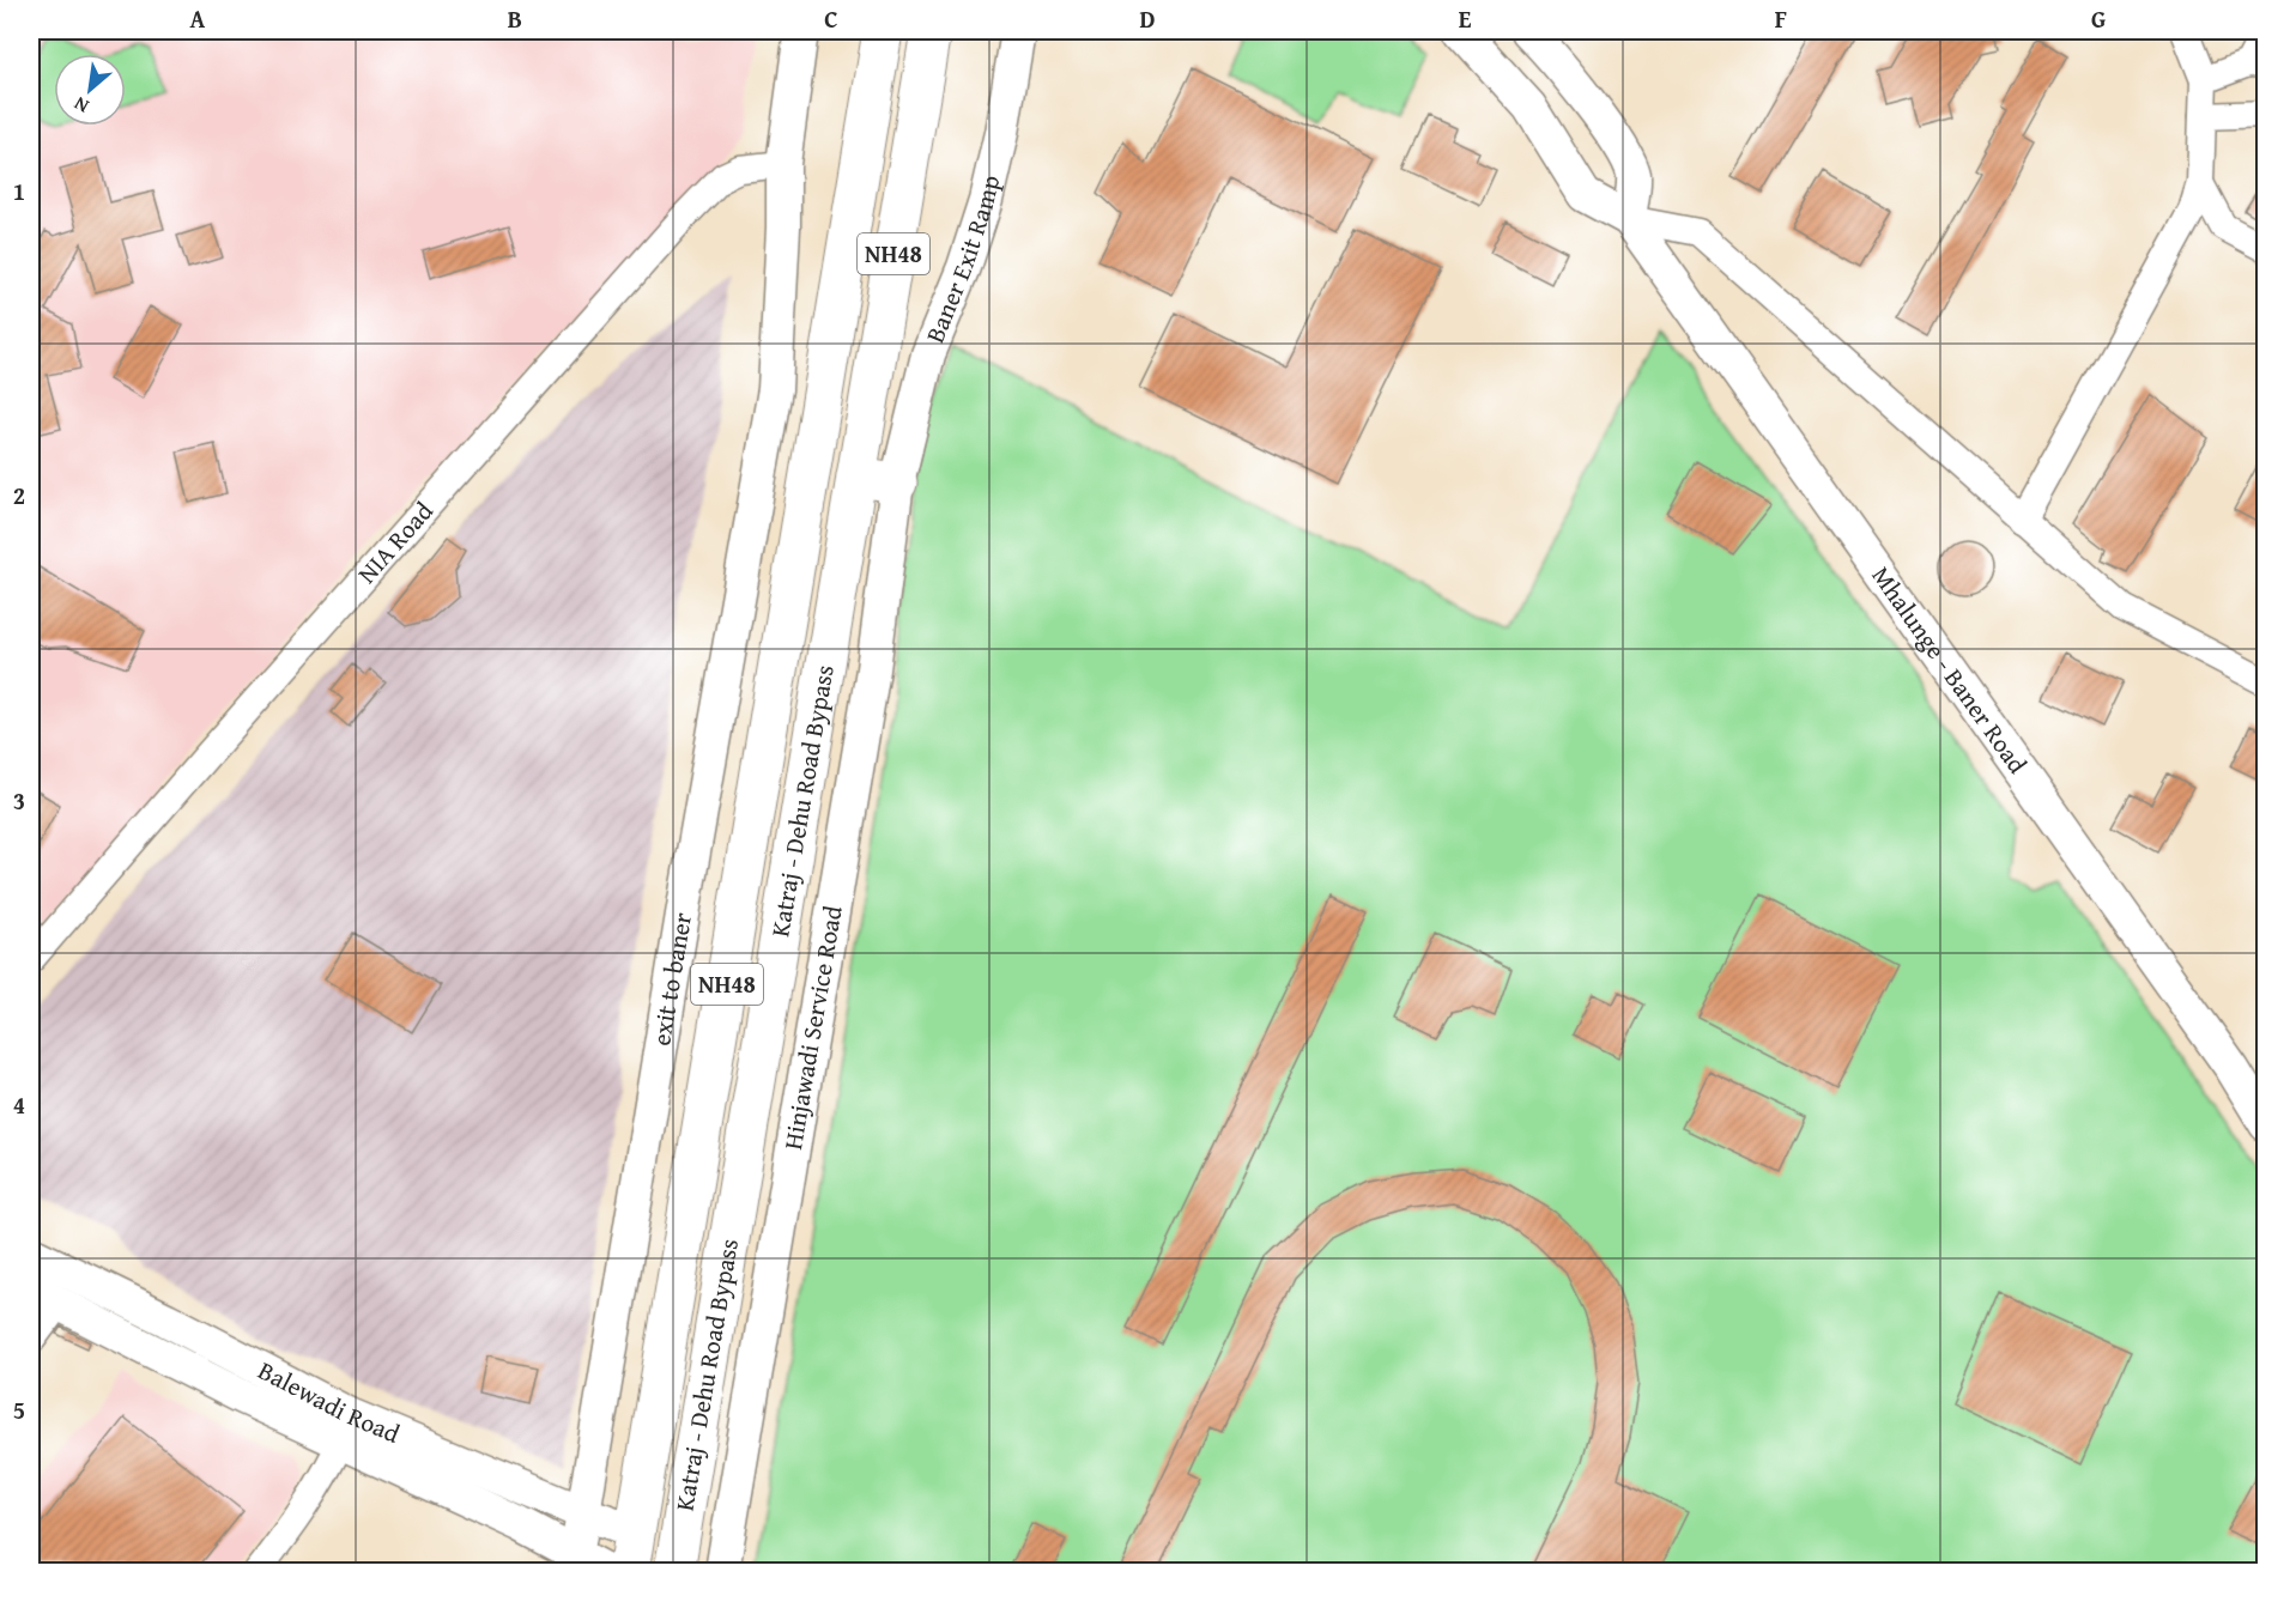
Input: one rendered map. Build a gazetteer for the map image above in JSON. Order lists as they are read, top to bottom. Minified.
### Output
{"streets":{"highway":["NH48","Katraj - Dehu Road Bypass"],"main road":["Baner Exit Ramp","Mhalunge - Baner Road","exit to baner","Hinjawadi Service Road","Balewadi Road"],"street":["NIA Road"]},"crossings":[["Baner Exit Ramp","Hinjawadi Service Road"],["Katraj - Dehu Road Bypass","Balewadi Road"],["exit to baner","Balewadi Road"]],"north":"bottom left","grid":{"columns":["A","B","C","D","E","F","G"],"rows":["1","2","3","4","5"]}}
